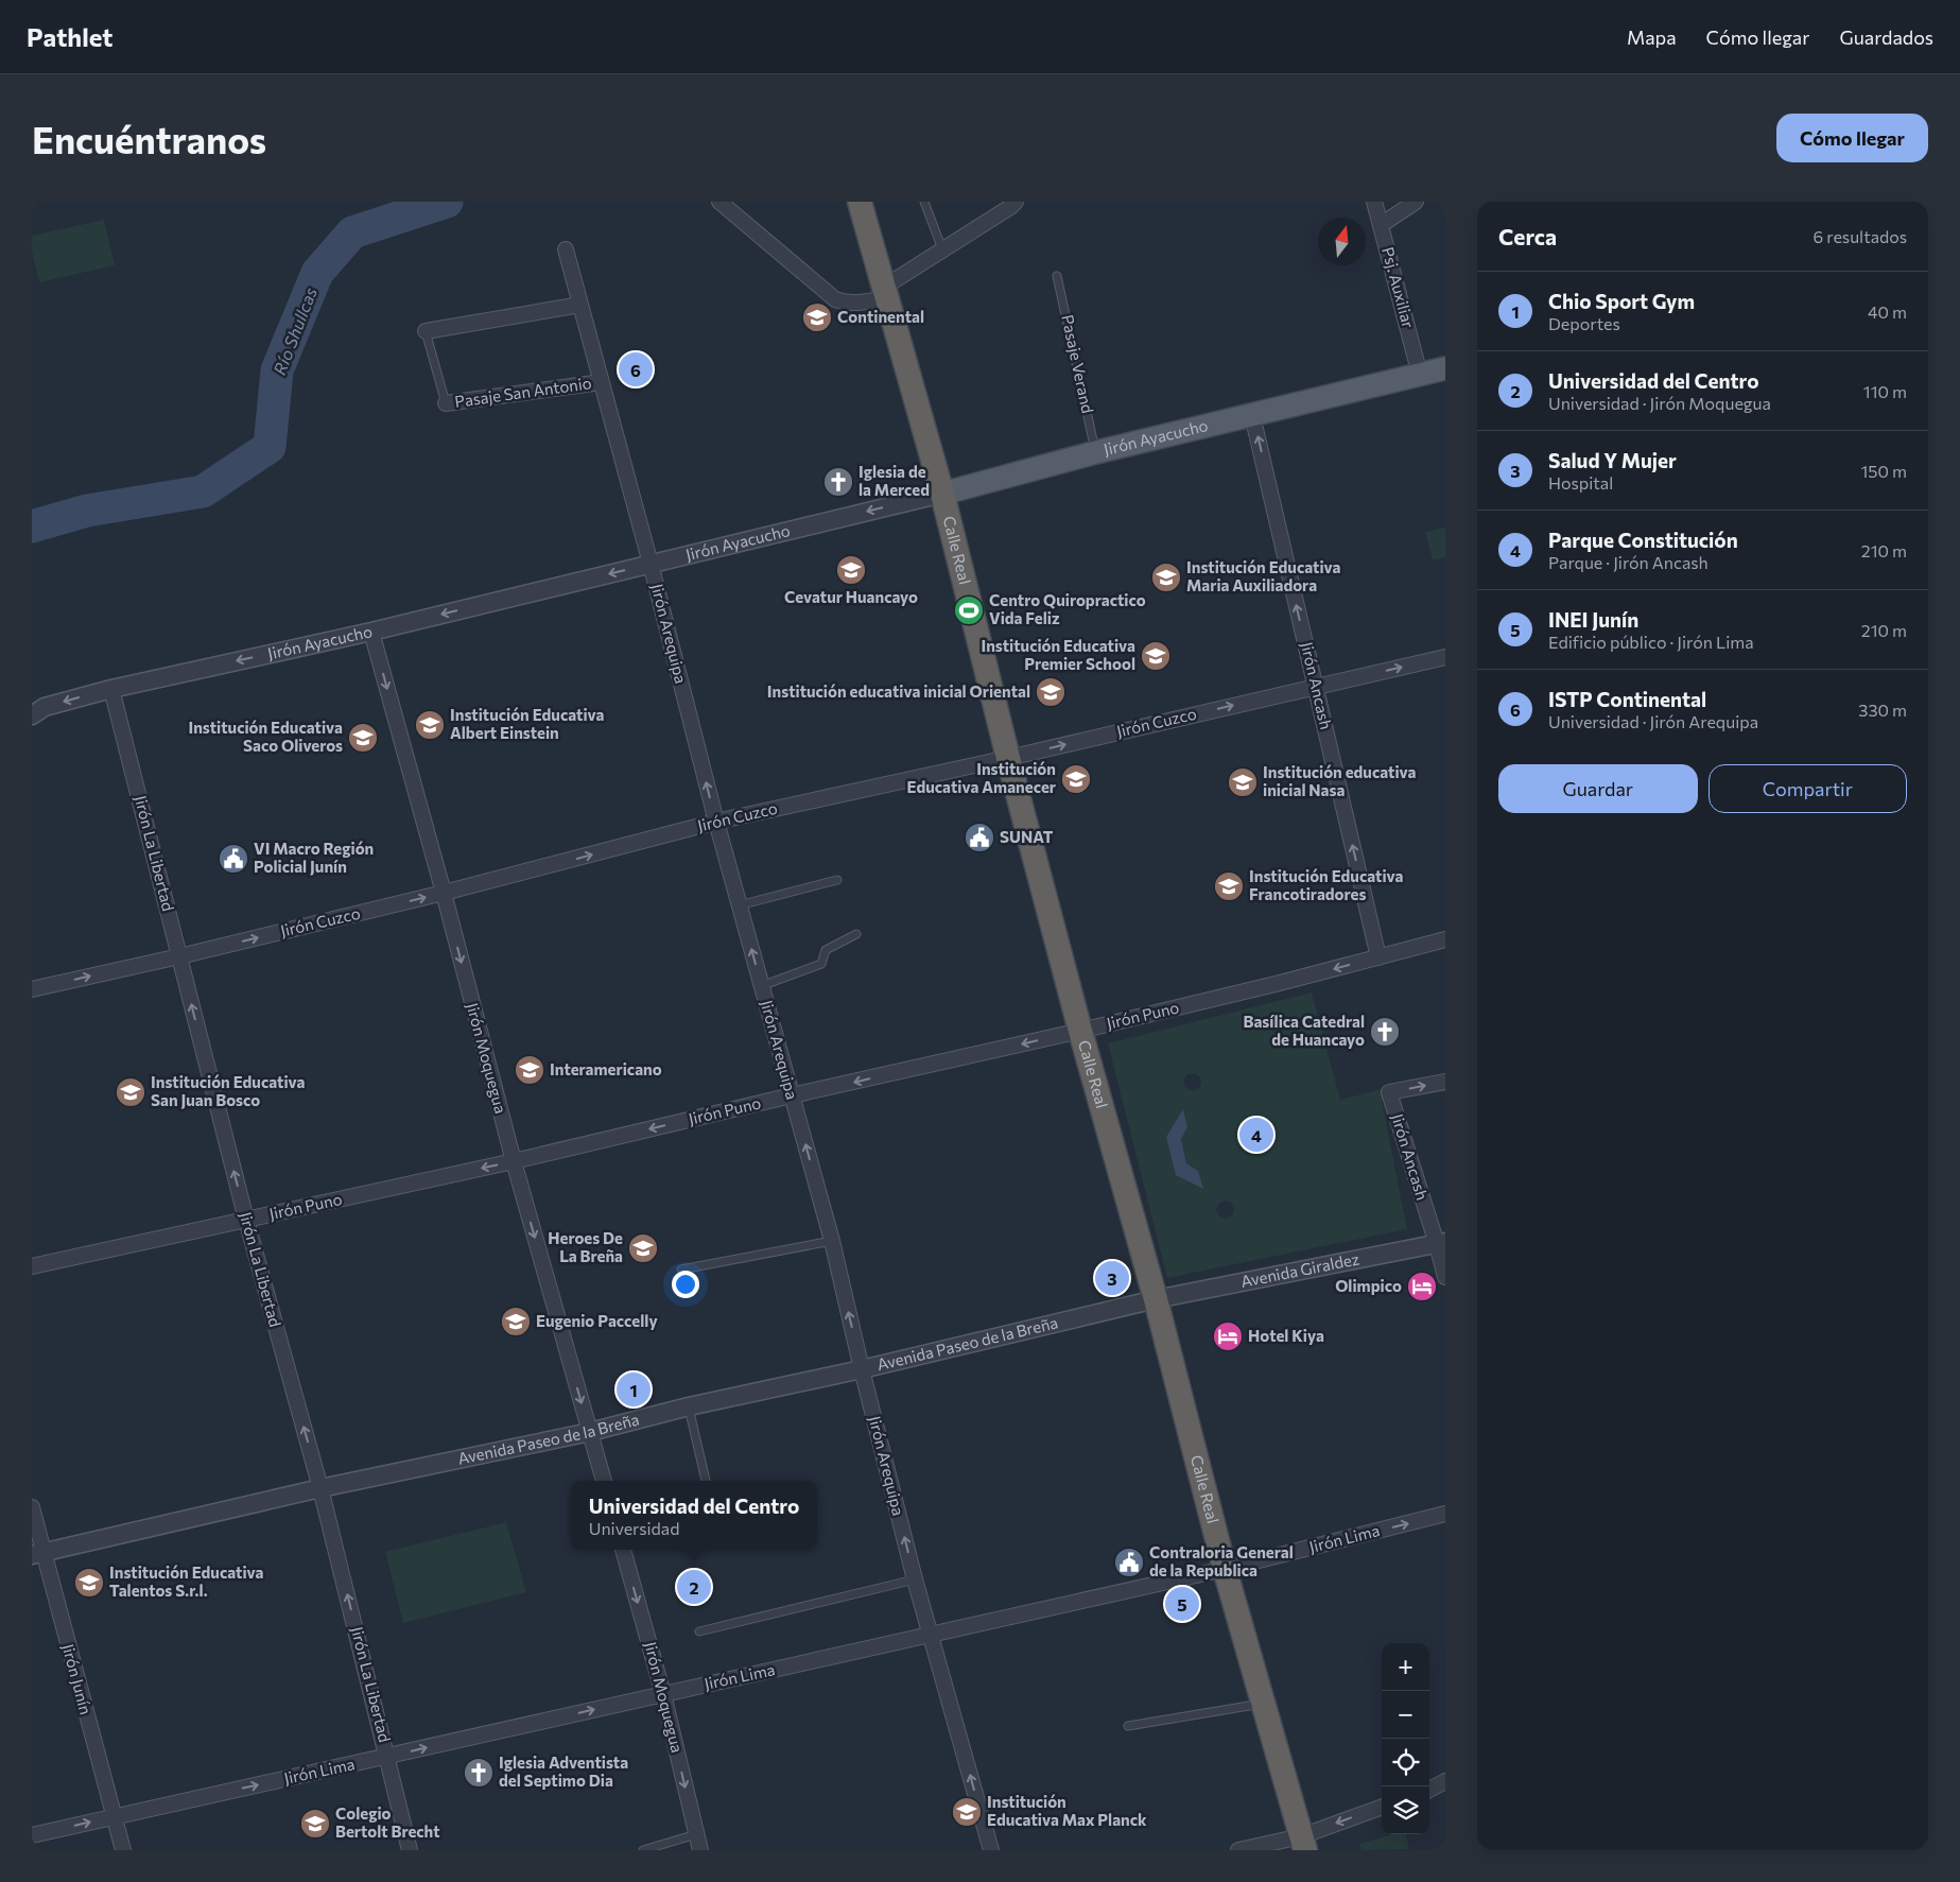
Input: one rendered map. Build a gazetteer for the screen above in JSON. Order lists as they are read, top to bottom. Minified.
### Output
{"streets":{"highway":["Calle Real"],"main road":["Jirón Ayacucho"],"street":["Psj. Auxiliar","Pasaje San Antonio","Jirón Arequipa","Jirón Ancash","Jirón Cuzco","Jirón La Libertad","Jirón Puno","Jirón Moquegua","Avenida Giraldez","Avenida Paseo de la Breña","Jirón Lima","Jirón Junín"],"lane":["Pasaje Verand"]},"crossings":[["Psj. Auxiliar","Jirón Ayacucho"],["Pasaje Verand","Jirón Ayacucho"],["Pasaje San Antonio","Jirón Arequipa"],["Jirón Ayacucho","Calle Real"],["Jirón Ayacucho","Jirón Arequipa"],["Jirón Ayacucho","Jirón Ancash"],["Jirón Ayacucho","Jirón La Libertad"],["Jirón Ayacucho","Jirón Moquegua"],["Calle Real","Jirón Cuzco"],["Calle Real","Jirón Puno"],["Calle Real","Avenida Giraldez"],["Calle Real","Avenida Paseo de la Breña"],["Calle Real","Jirón Lima"],["Jirón Arequipa","Jirón Cuzco"],["Jirón Arequipa","Jirón Puno"],["Jirón Arequipa","Avenida Paseo de la Breña"],["Jirón Arequipa","Jirón Lima"],["Jirón Ancash","Jirón Cuzco"],["Jirón Ancash","Jirón Puno"],["Jirón Ancash","Avenida Giraldez"],["Jirón Cuzco","Jirón La Libertad"],["Jirón Cuzco","Jirón Moquegua"],["Jirón La Libertad","Jirón Puno"],["Jirón La Libertad","Avenida Paseo de la Breña"],["Jirón La Libertad","Jirón Lima"],["Jirón Puno","Jirón Moquegua"],["Jirón Moquegua","Avenida Paseo de la Breña"],["Jirón Moquegua","Jirón Lima"],["Avenida Giraldez","Avenida Paseo de la Breña"],["Avenida Paseo de la Breña","Jirón Junín"],["Jirón Lima","Jirón Junín"]],"one_way":["Jirón Ayacucho","Jirón Arequipa","Jirón Ancash","Jirón Cuzco","Jirón La Libertad","Jirón Puno","Jirón Moquegua","Jirón Lima"],"water":["Río Shullcas"],"places":{"school or university":["Continental","Cevatur Huancayo","Institución Educativa Maria Auxiliadora","Institución Educativa Premier School","Institución educativa inicial Oriental","Institución Educativa Albert Einstein","Institución Educativa Saco Oliveros","Institución Educativa Amanecer","Institución educativa inicial Nasa","Institución Educativa Francotiradores","Interamericano","Institución Educativa San Juan Bosco","Heroes De La Breña","Eugenio Paccelly","Institución Educativa Talentos S.r.l.","Institución Educativa Max Planck","Colegio Bertolt Brecht"],"church":["Iglesia de la Merced","Basílica Catedral de Huancayo","Iglesia Adventista del Septimo Dia"],"sports":["Centro Quiropractico Vida Feliz"],"public building":["SUNAT","VI Macro Región Policial Junín","Contraloria General de la Republica"],"hotel":["Olimpico","Hotel Kiya"]},"north":"top","page":{"header":"Pathlet","nav":["Mapa","Cómo llegar","Guardados"],"buttons":["Cómo llegar",["Guardar","Compartir"]],"title":"Encuéntranos","heading":["Cerca","6 resultados"],"list":[{"mark":"1","name":"Chio Sport Gym","note":"Deportes","value":"40 m"},{"mark":"2","name":"Universidad del Centro","note":"Universidad · Jirón Moquegua","value":"110 m"},{"mark":"3","name":"Salud Y Mujer","note":"Hospital","value":"150 m"},{"mark":"4","name":"Parque Constitución","note":"Parque · Jirón Ancash","value":"210 m"},{"mark":"5","name":"INEI Junín","note":"Edificio público · Jirón Lima","value":"210 m"},{"mark":"6","name":"ISTP Continental","note":"Universidad · Jirón Arequipa","value":"330 m"}],"pins":["6","4","3","1","2","5"],"popup":["Universidad del Centro","Universidad"],"map_buttons":["+","−"]}}
